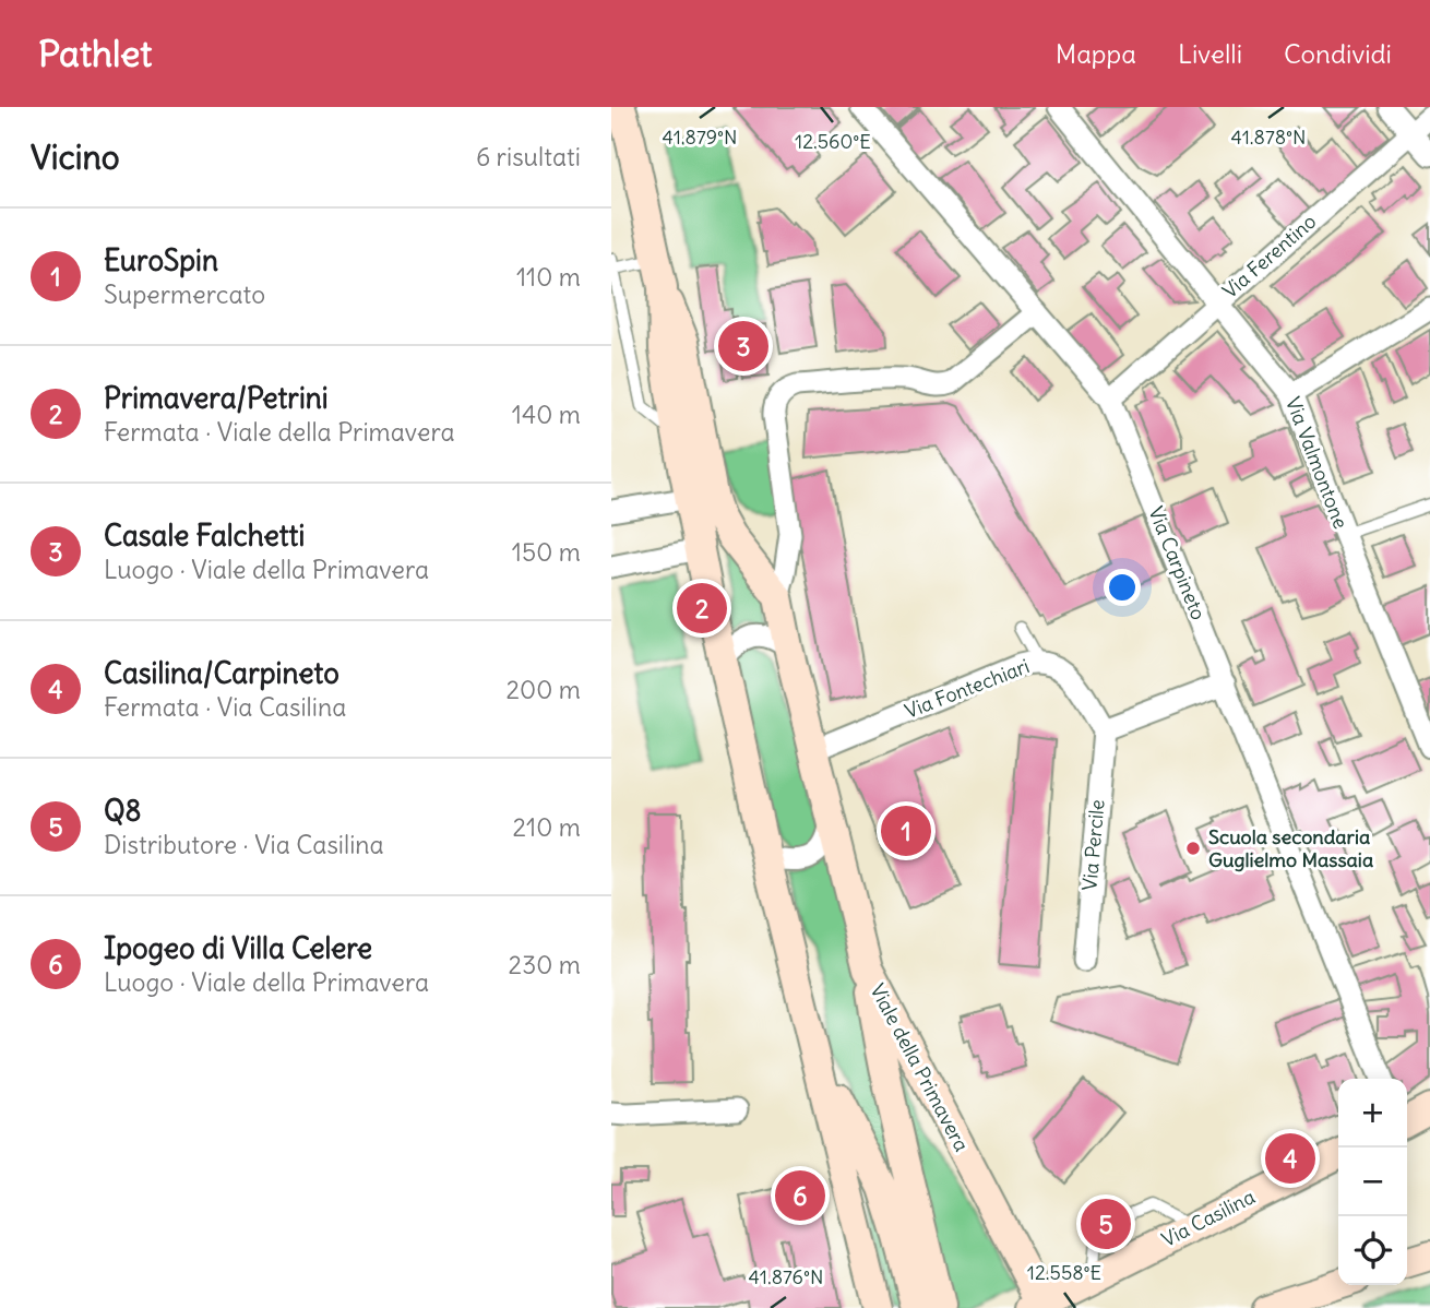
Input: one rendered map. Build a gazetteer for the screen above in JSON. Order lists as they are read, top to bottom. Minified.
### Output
{"streets":{"main road":["Viale della Primavera","Via Casilina"],"street":["Via Ferentino","Via Valmontone","Via Carpineto","Via Fontechiari","Via Percile"]},"crossings":[["Via Ferentino","Via Valmontone"],["Via Ferentino","Via Carpineto"],["Via Fontechiari","Via Percile"],["Via Fontechiari","Viale della Primavera"],["Viale della Primavera","Via Casilina"]],"places":["Scuola secondaria Guglielmo Massaia"],"page":{"header":"Pathlet","nav":["Mappa","Livelli","Condividi"],"heading":["Vicino","6 risultati"],"list":[{"mark":"1","name":"EuroSpin","note":"Supermercato","value":"110 m"},{"mark":"2","name":"Primavera/Petrini","note":"Fermata · Viale della Primavera","value":"140 m"},{"mark":"3","name":"Casale Falchetti","note":"Luogo · Viale della Primavera","value":"150 m"},{"mark":"4","name":"Casilina/Carpineto","note":"Fermata · Via Casilina","value":"200 m"},{"mark":"5","name":"Q8","note":"Distributore · Via Casilina","value":"210 m"},{"mark":"6","name":"Ipogeo di Villa Celere","note":"Luogo · Viale della Primavera","value":"230 m"}],"pins":["3","2","1","4","6","5"],"map_buttons":["+","−"]},"coordinates":["41.879°N","41.878°N","12.560°E","12.558°E","41.876°N"]}
